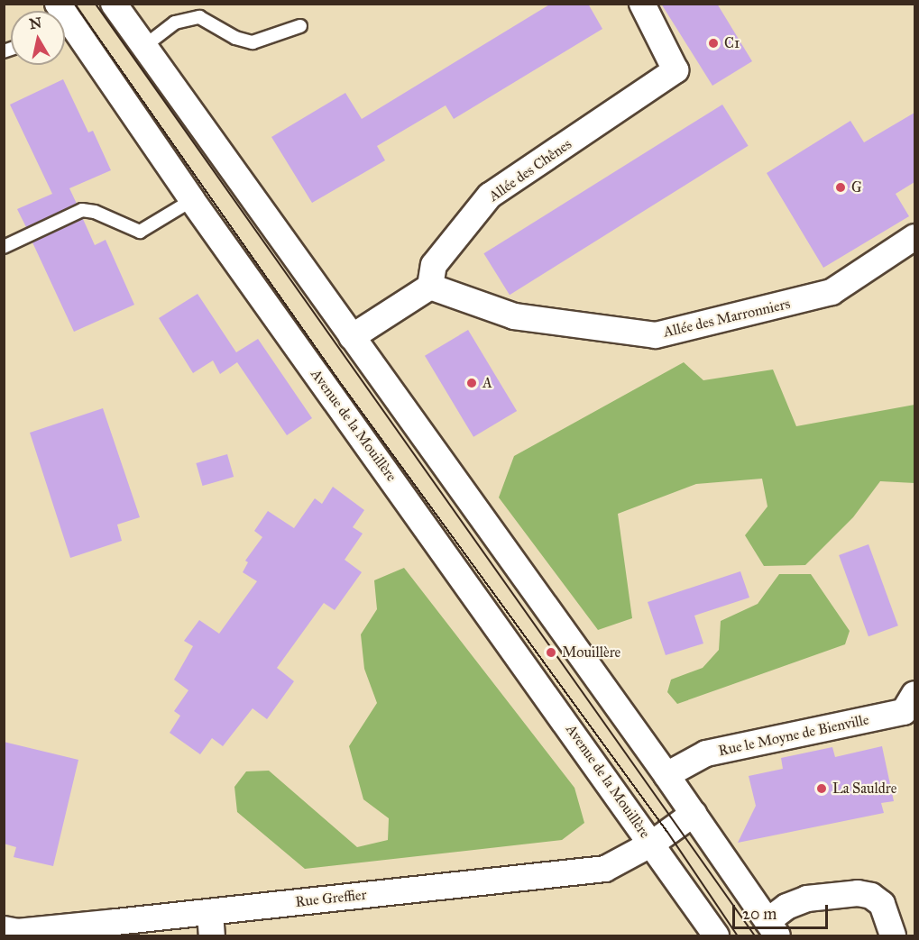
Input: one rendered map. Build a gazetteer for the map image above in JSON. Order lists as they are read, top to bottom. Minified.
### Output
{"streets":{"street":["Allée des Chênes","Allée des Marronniers","Avenue de la Mouillère","Rue le Moyne de Bienville","Rue Greffier"]},"crossings":[["Allée des Chênes","Allée des Marronniers"],["Avenue de la Mouillère","Rue Greffier"]],"places":["C1","G","A","Mouillère","La Sauldre"],"scale_bar":"20 m","north":"top"}
